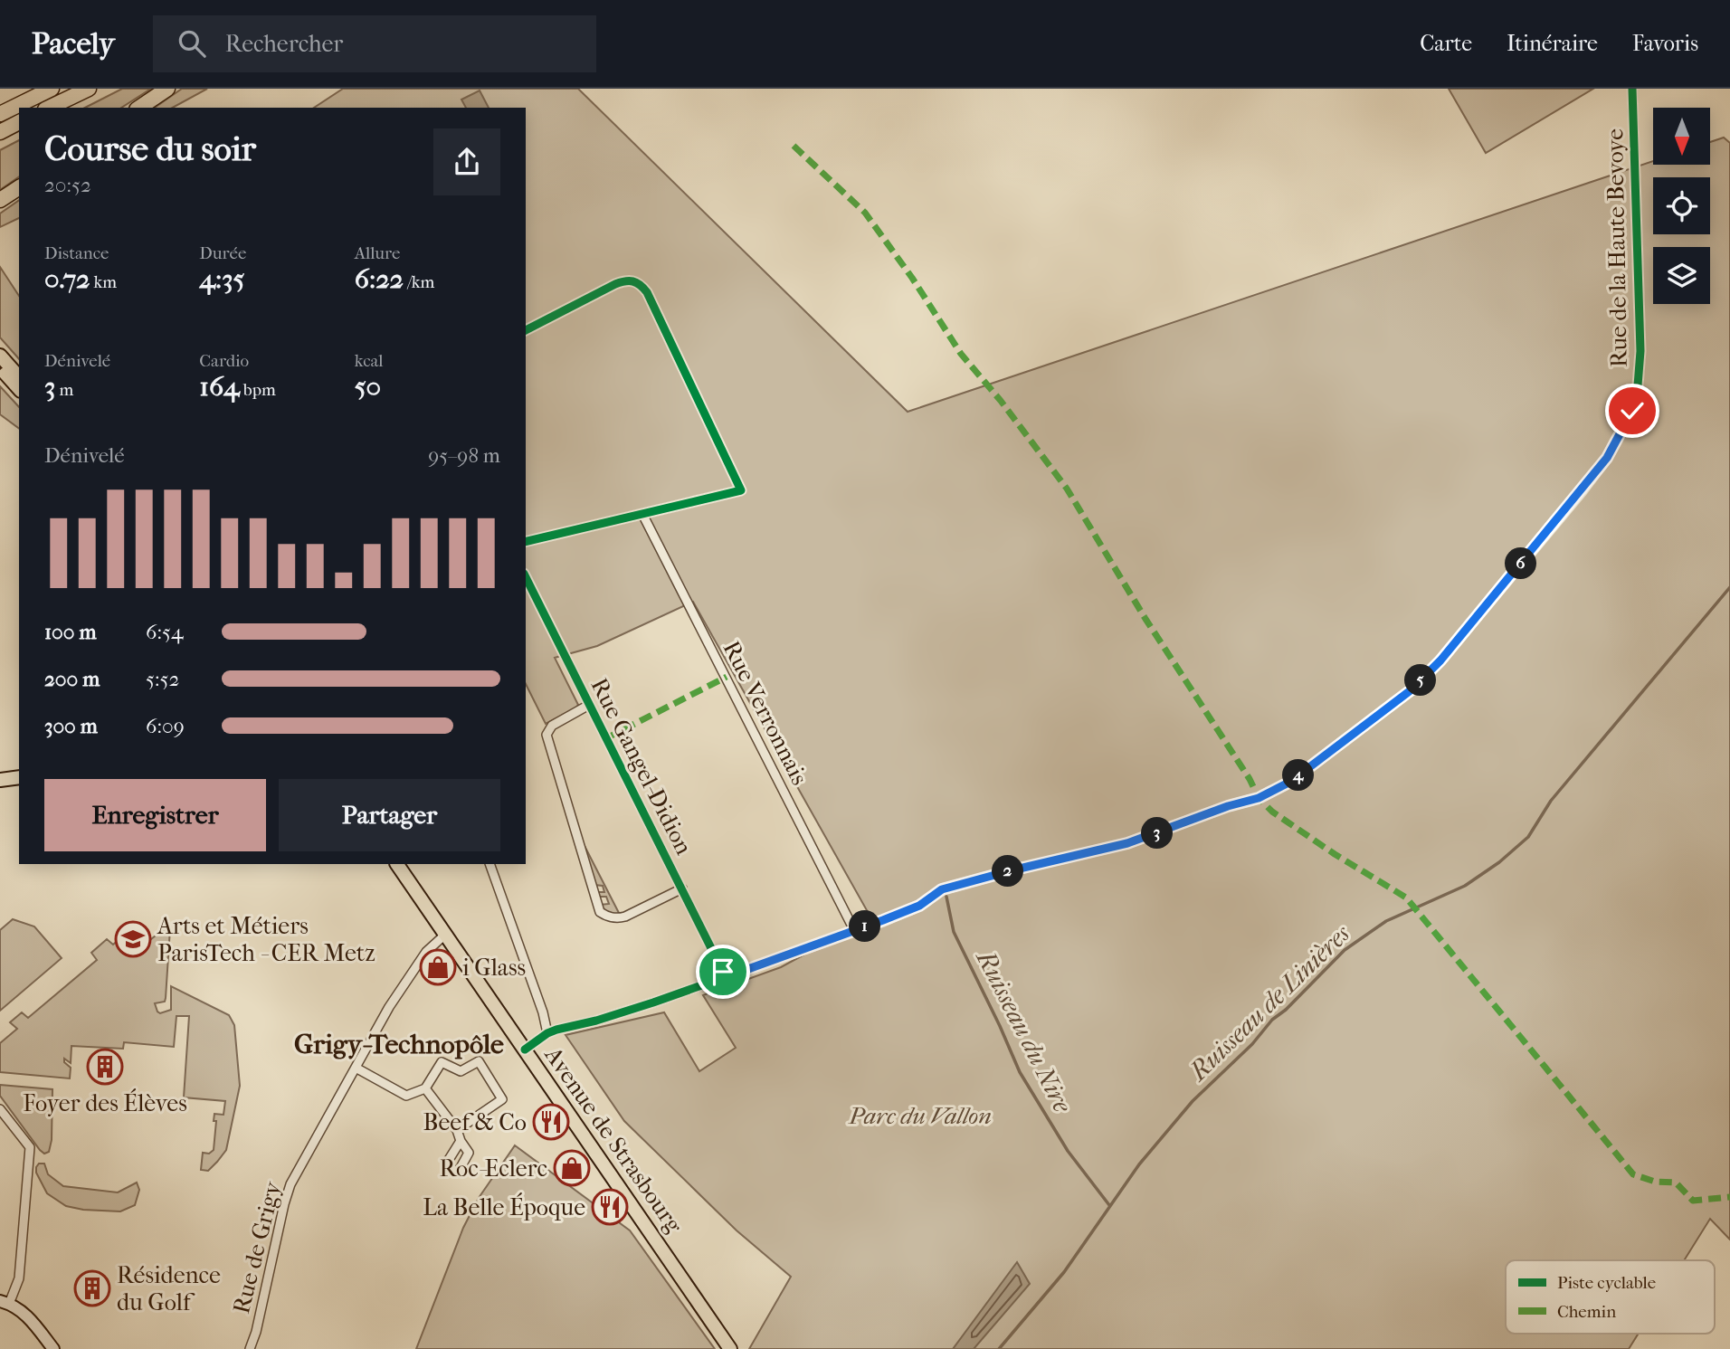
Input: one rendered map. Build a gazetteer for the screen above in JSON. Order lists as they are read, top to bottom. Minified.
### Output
{"streets":{"main road":["Avenue de Strasbourg"],"street":["Rue de la Haute Bevoye","Rue Verronnais","Rue Gangel-Didion","Rue de Grigy"]},"crossings":[["Rue de la Haute Bevoye","Rue Verronnais"],["Rue de la Haute Bevoye","Rue Gangel-Didion"],["Rue de la Haute Bevoye","Avenue de Strasbourg"],["Avenue de Strasbourg","Rue de Grigy"]],"districts":["Grigy-Technopôle"],"water":["Ruisseau de Linières","Ruisseau du Nire"],"parks":["Parc du Vallon"],"places":{"school or university":["Arts et Métiers ParisTech - CER Metz"],"shop":["i Glass","Roc-Eclerc"],"building":["Foyer des Élèves","Résidence du Golf"],"restaurant":["Beef & Co","La Belle Époque"]},"legend":["Piste cyclable","Chemin"],"north":"bottom","page":{"header":"Pacely","search":"Rechercher","nav":["Carte","Itinéraire","Favoris"],"heading":["Course du soir","20:52"],"stats":[["Distance","0.72 km"],["Durée","4:35"],["Allure","6:22 /km"],["Dénivelé","3 m"],["Cardio","164 bpm"],["kcal","50"]],"chart":["Dénivelé","95–98 m"],"pins":["6","5","4","3","2","1"],"list":[{"name":"100 m","note":"6:54"},{"name":"200 m","note":"5:52"},{"name":"300 m","note":"6:09"}],"buttons":["Enregistrer","Partager"]}}
